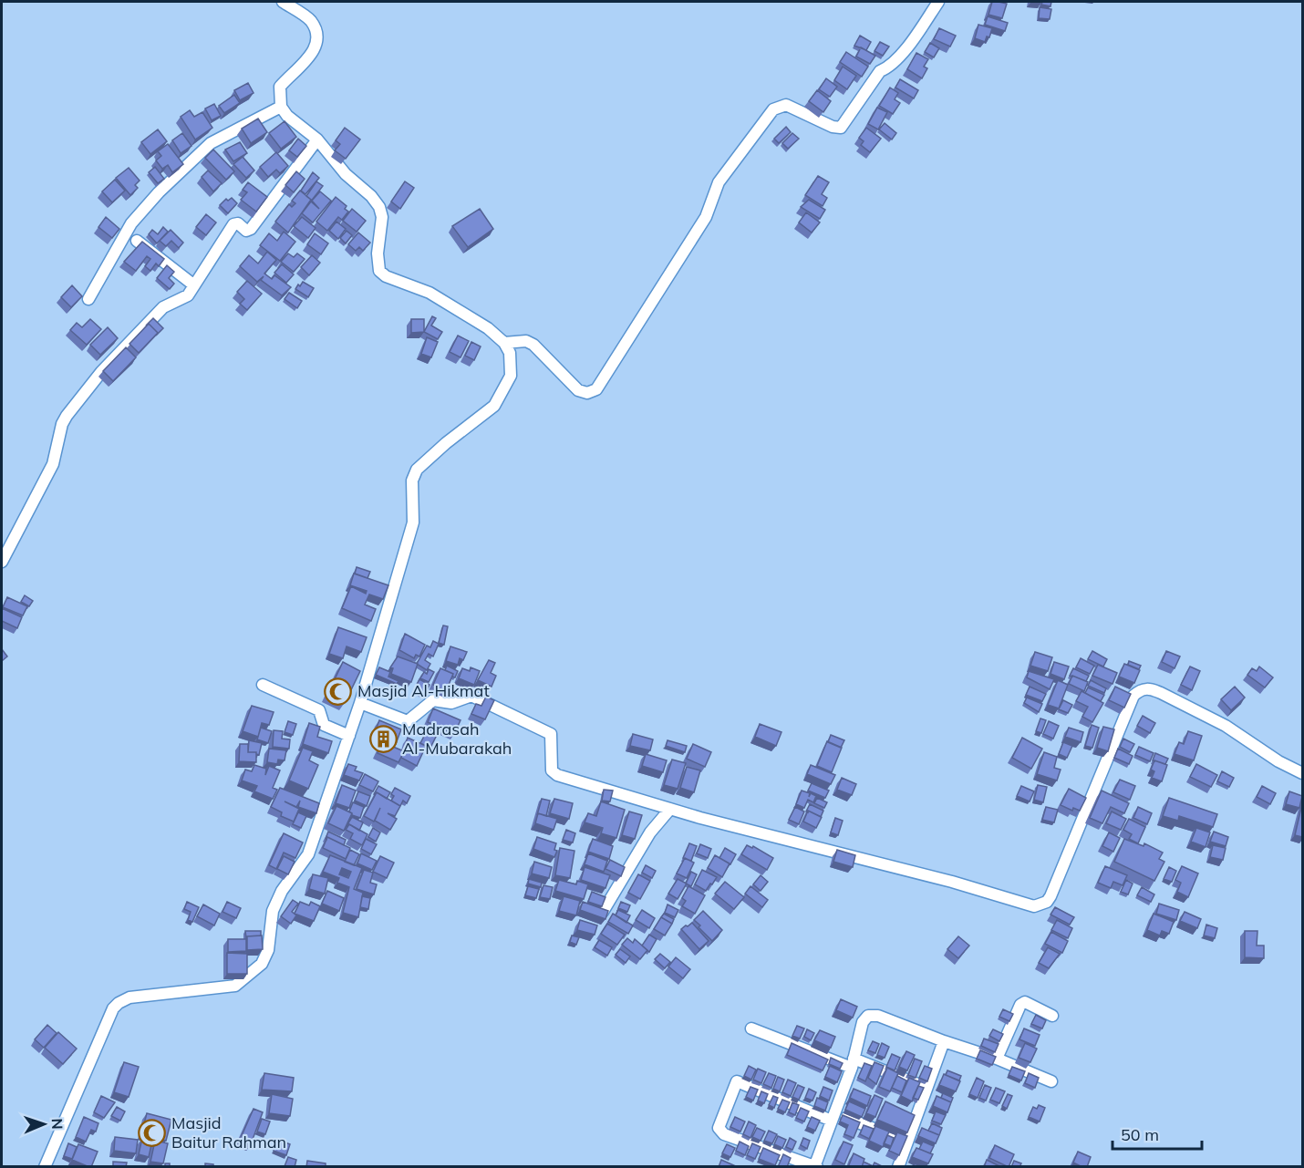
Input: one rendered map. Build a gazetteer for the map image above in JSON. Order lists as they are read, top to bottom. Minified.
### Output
{"places":{"mosque":["Masjid Al-Hikmat","Masjid Baitur Rahman"],"building":["Madrasah Al-Mubarakah"]},"scale_bar":"50 m","north":"right"}
